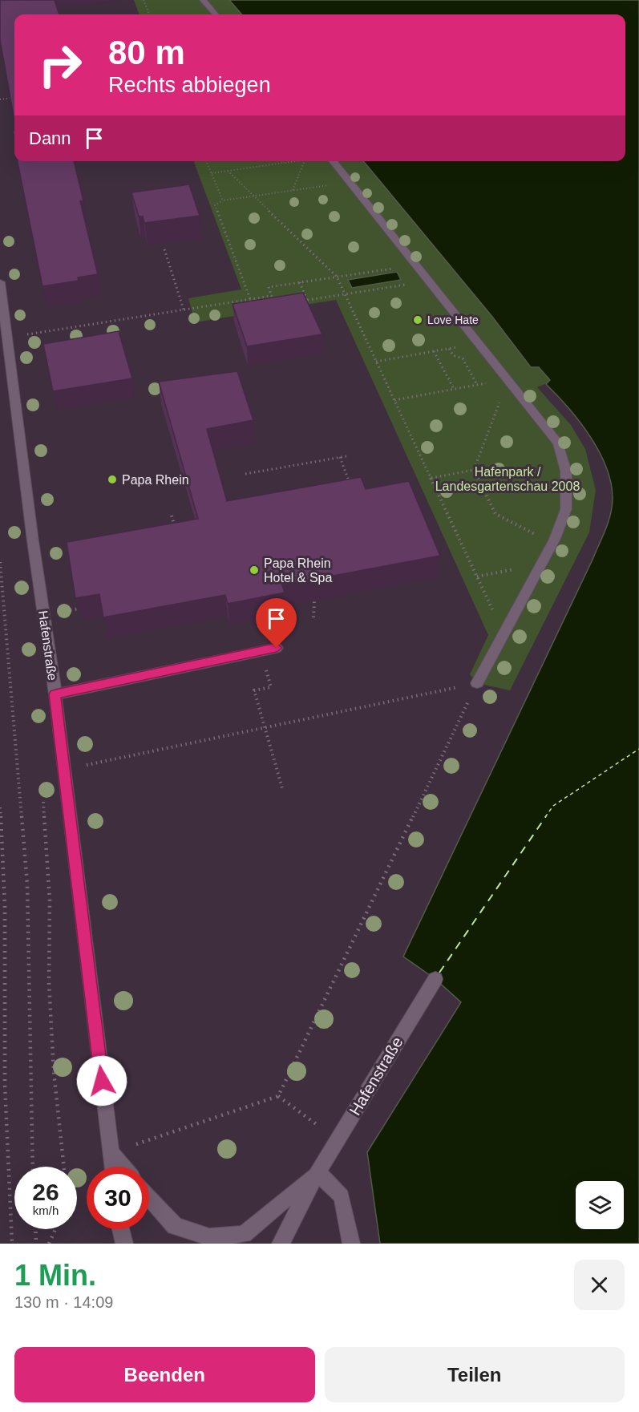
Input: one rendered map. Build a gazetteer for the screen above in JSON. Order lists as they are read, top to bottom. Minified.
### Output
{"streets":{"street":["Hafenstraße"]},"parks":["Hafenpark / Landesgartenschau 2008"],"places":["Love Hate","Papa Rhein","Papa Rhein Hotel & Spa"],"page":{"turn":["80 m","Rechts abbiegen"],"then":"Dann","speed":"26 km/h","limit":"30","heading":["1 Min.","130 m · 14:09"],"buttons":["Beenden","Teilen"]}}
